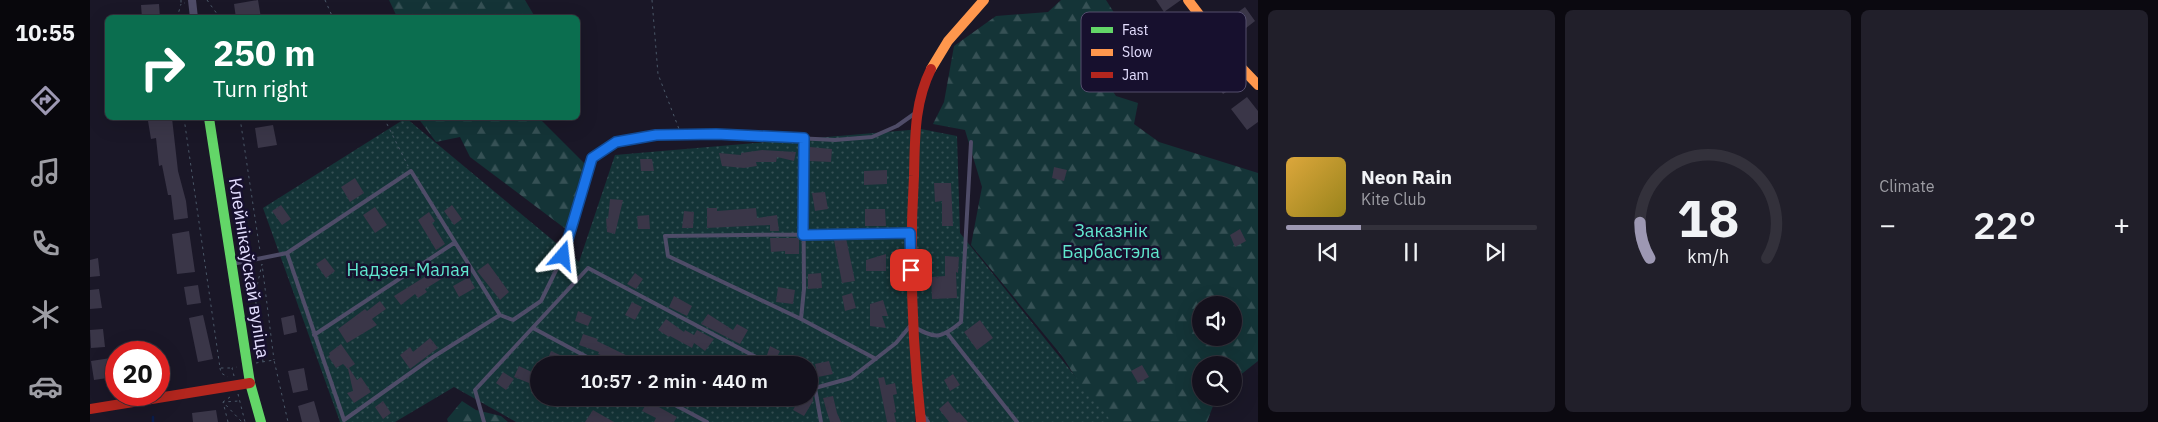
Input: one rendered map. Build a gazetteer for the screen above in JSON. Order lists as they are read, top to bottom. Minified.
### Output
{"streets":{"street":["Клейнікаўскай вуліца"]},"parks":["Заказнік Барбастэла","Надзея-Малая"],"legend":["Fast","Slow","Jam"],"page":{"tabs":"10:55","tile":"Climate","turn":["250 m","Turn right"],"song":["Neon Rain","Kite Club"],"heat":["−","22°","+"],"limit":"20","trip":"10:57 · 2 min · 440 m","gauge":["18","km/h"]}}
